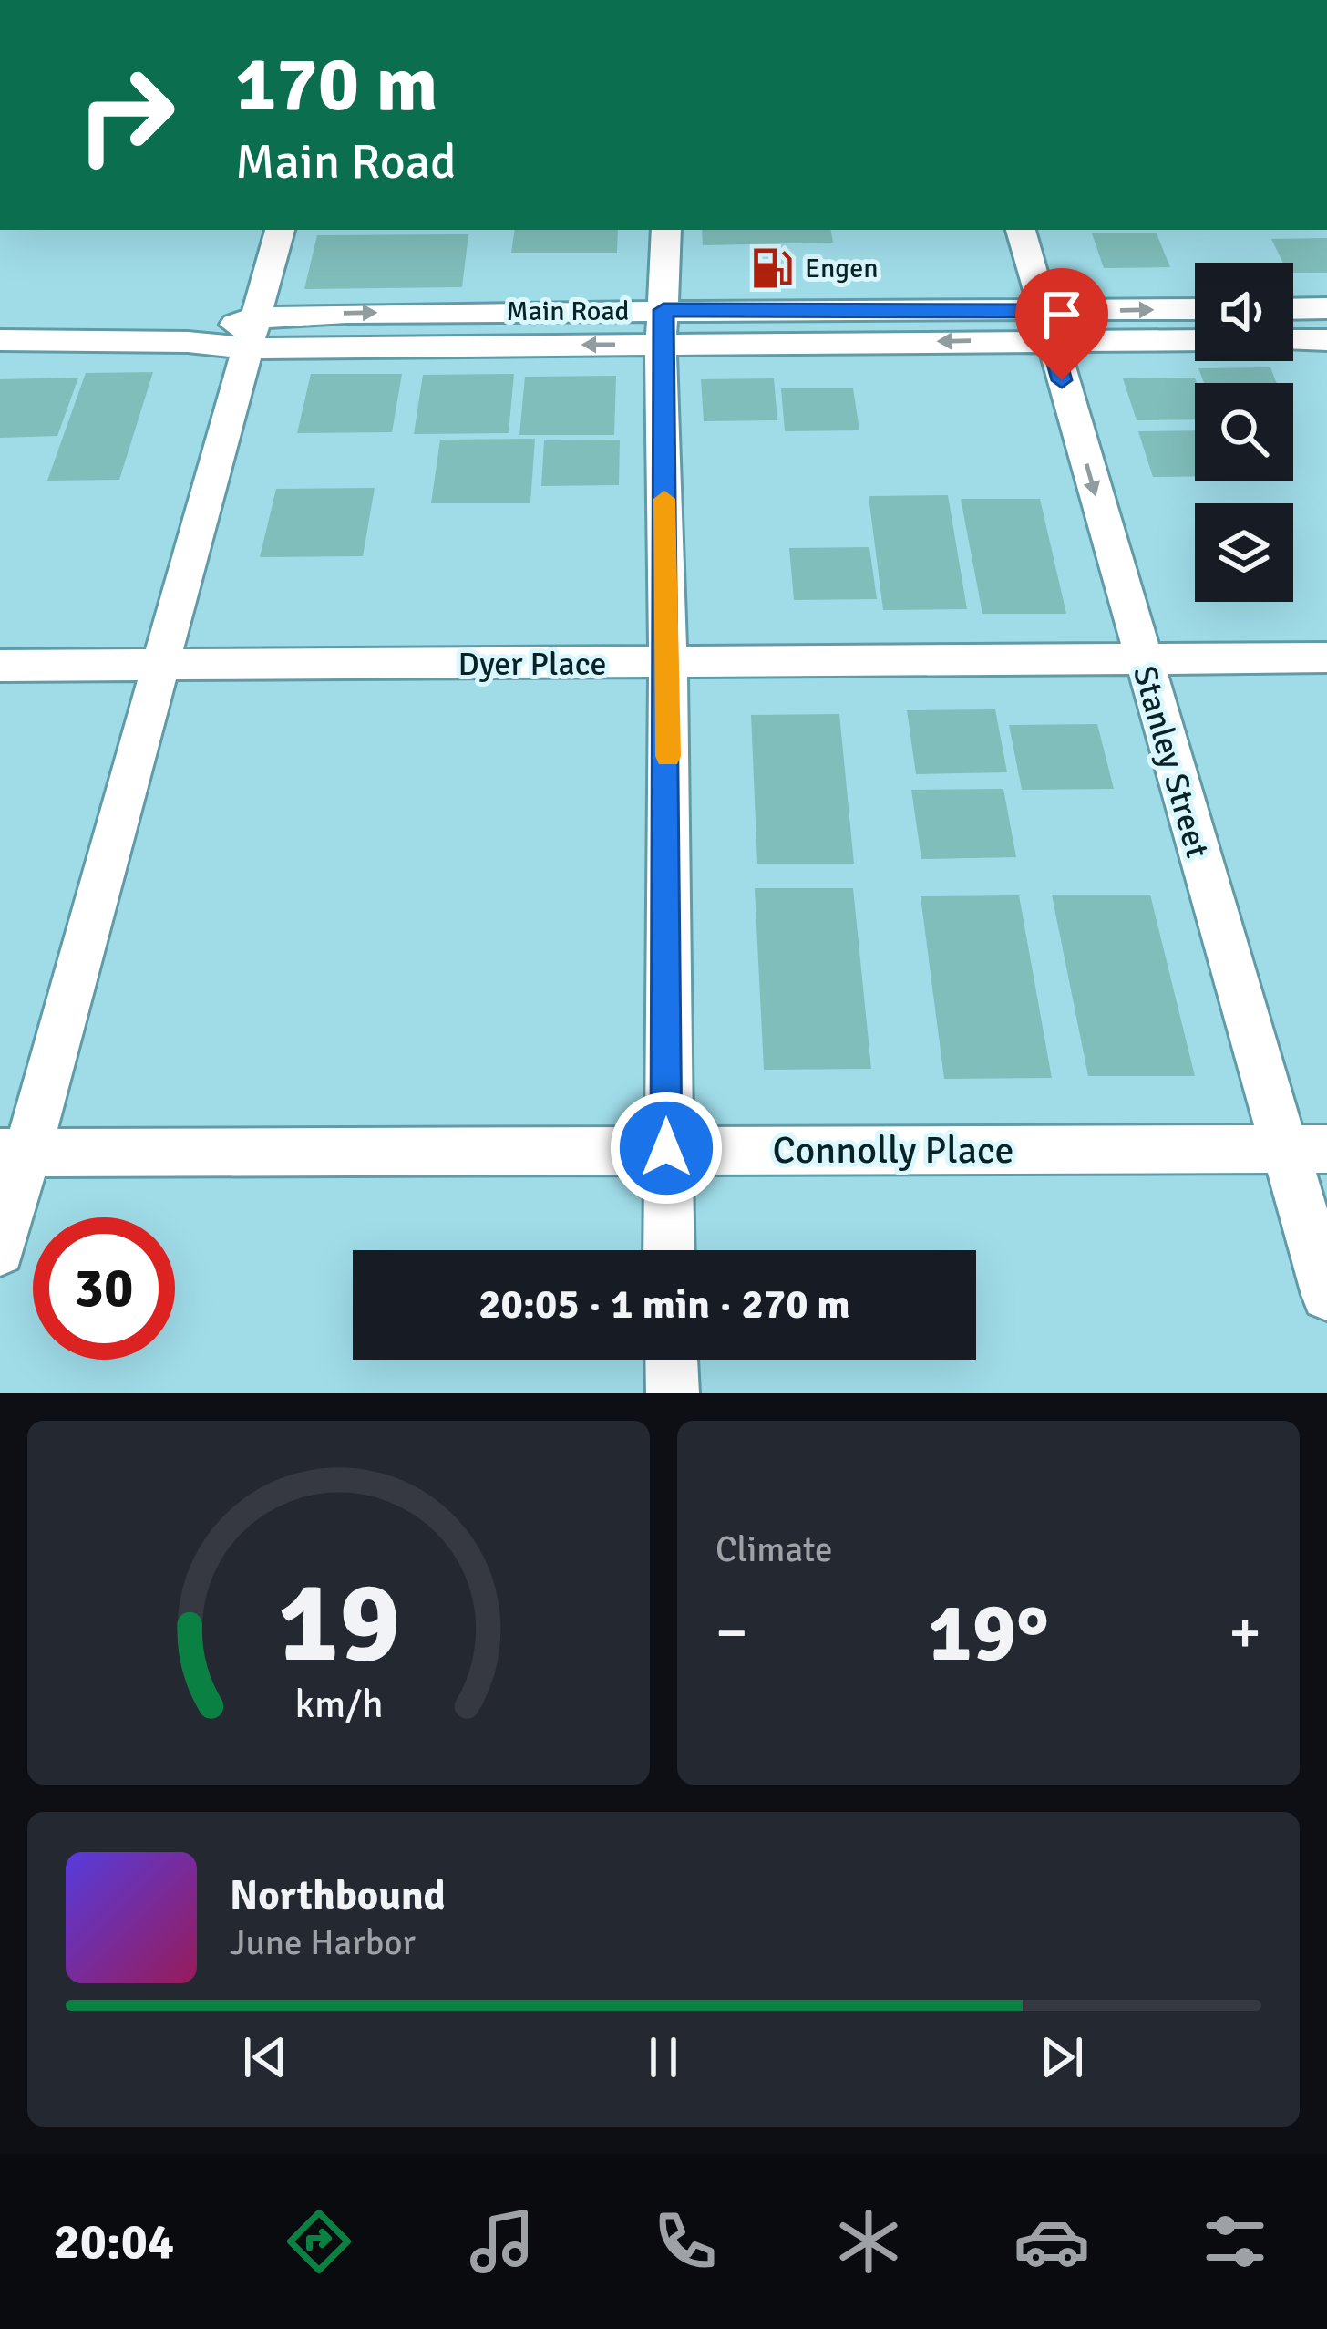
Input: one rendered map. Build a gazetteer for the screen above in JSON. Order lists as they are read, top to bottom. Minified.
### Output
{"streets":{"street":["Main Road","Dyer Place","Stanley Street","Connolly Place"]},"crossings":[["Main Road","Stanley Street"],["Dyer Place","Stanley Street"],["Stanley Street","Connolly Place"]],"places":{"fuel station":["Engen"]},"page":{"turn":["170 m","Main Road"],"limit":"30","trip":"20:05 · 1 min · 270 m","tile":"Climate","heat":["−","19°","+"],"song":["Northbound","June Harbor"],"tabs":"20:04","gauge":["19","km/h"]}}
